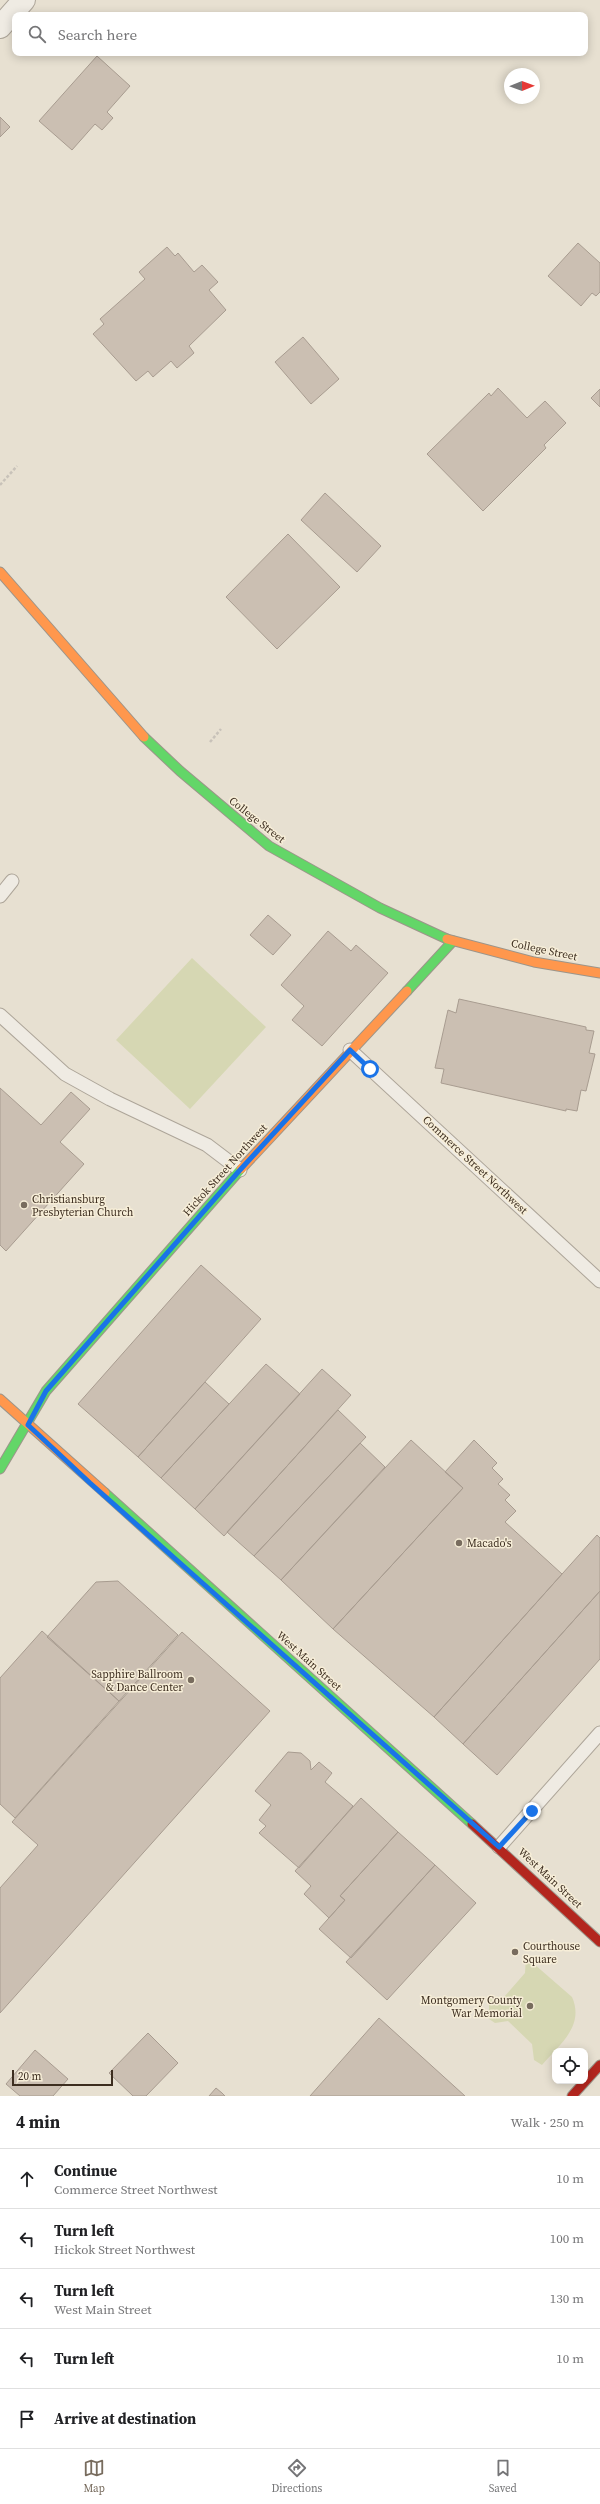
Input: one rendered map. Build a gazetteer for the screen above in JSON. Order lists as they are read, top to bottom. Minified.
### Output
{"streets":{"street":["College Street","Hickok Street Northwest","West Main Street"],"lane":["Commerce Street Northwest"]},"crossings":[["College Street","Hickok Street Northwest"],["Commerce Street Northwest","Hickok Street Northwest"],["Hickok Street Northwest","West Main Street"]],"places":["Christiansburg Presbyterian Church","Macado's","Sapphire Ballroom & Dance Center","Courthouse Square","Montgomery County War Memorial"],"scale_bar":"20 m","north":"right","page":{"search":"Search here","scale":"20 m","heading":["4 min","Walk · 250 m"],"list":[["Continue","Commerce Street Northwest","10 m"],["Turn left","Hickok Street Northwest","100 m"],["Turn left","West Main Street","130 m"],["Turn left","10 m"],"Arrive at destination"],"nav":["Map","Directions","Saved"]}}
